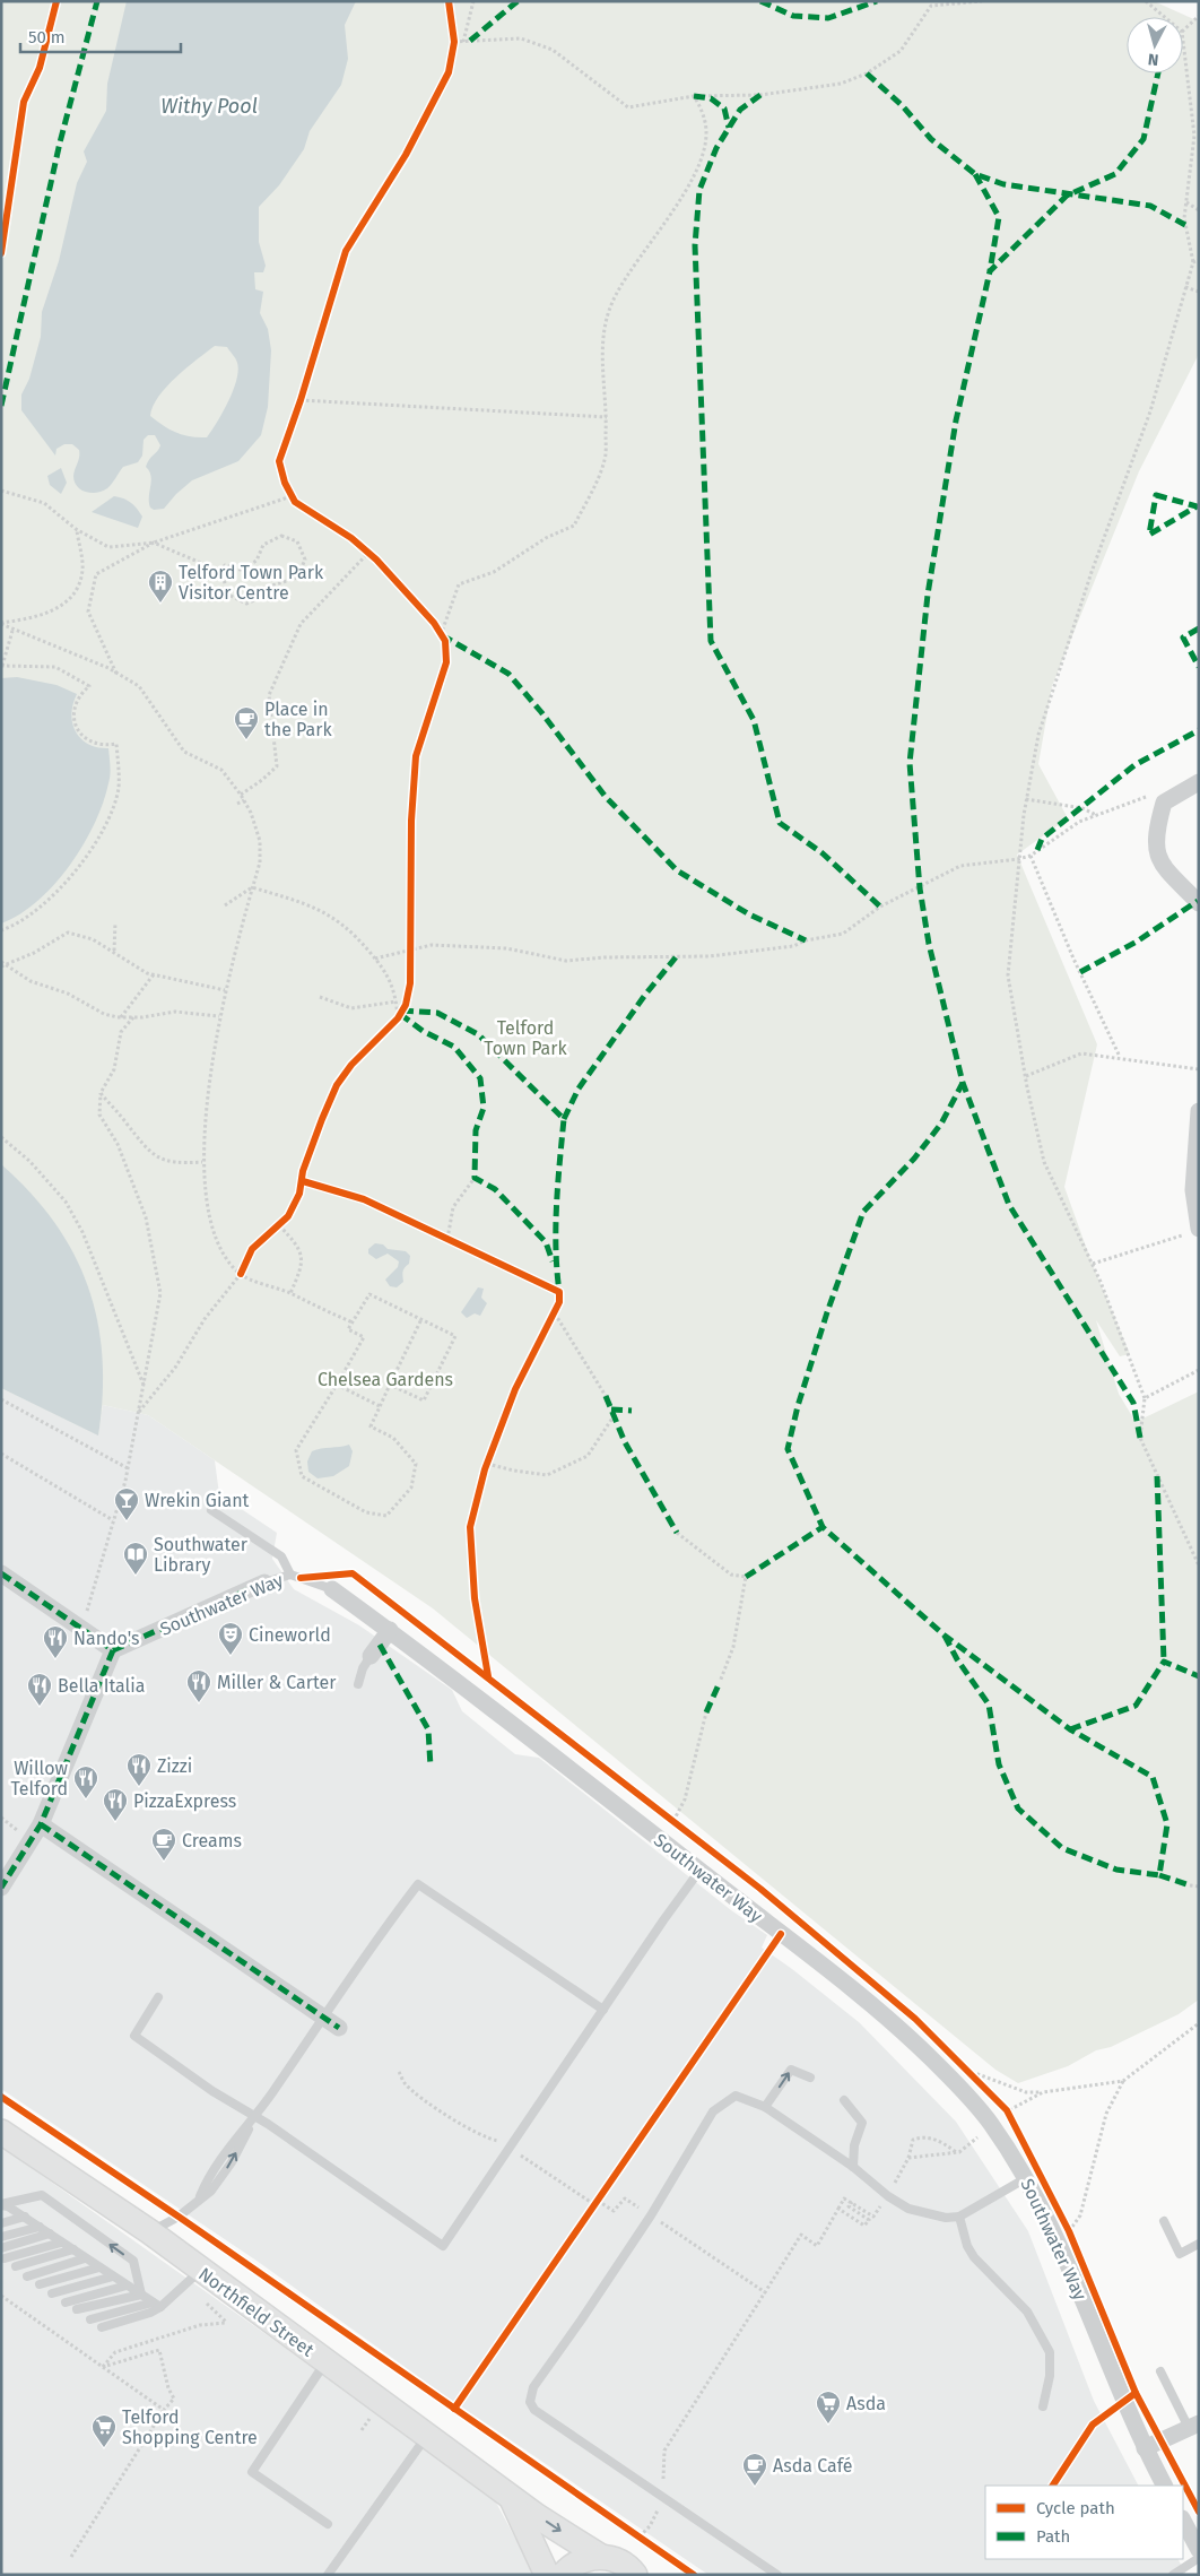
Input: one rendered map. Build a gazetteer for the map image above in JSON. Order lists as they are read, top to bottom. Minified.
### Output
{"streets":{"street":["Southwater Way","Northfield Street"]},"water":["Withy Pool"],"parks":["Telford Town Park","Chelsea Gardens"],"places":{"building":["Telford Town Park Visitor Centre"],"cafe":["Place in the Park","Creams","Asda Café"],"bar":["Wrekin Giant"],"library":["Southwater Library"],"theatre":["Cineworld"],"restaurant":["Nando's","Miller & Carter","Bella Italia","Zizzi","Willow Telford","PizzaExpress"],"supermarket":["Asda","Telford Shopping Centre"]},"legend":["Cycle path","Path"],"scale_bar":"50 m","north":"bottom"}
